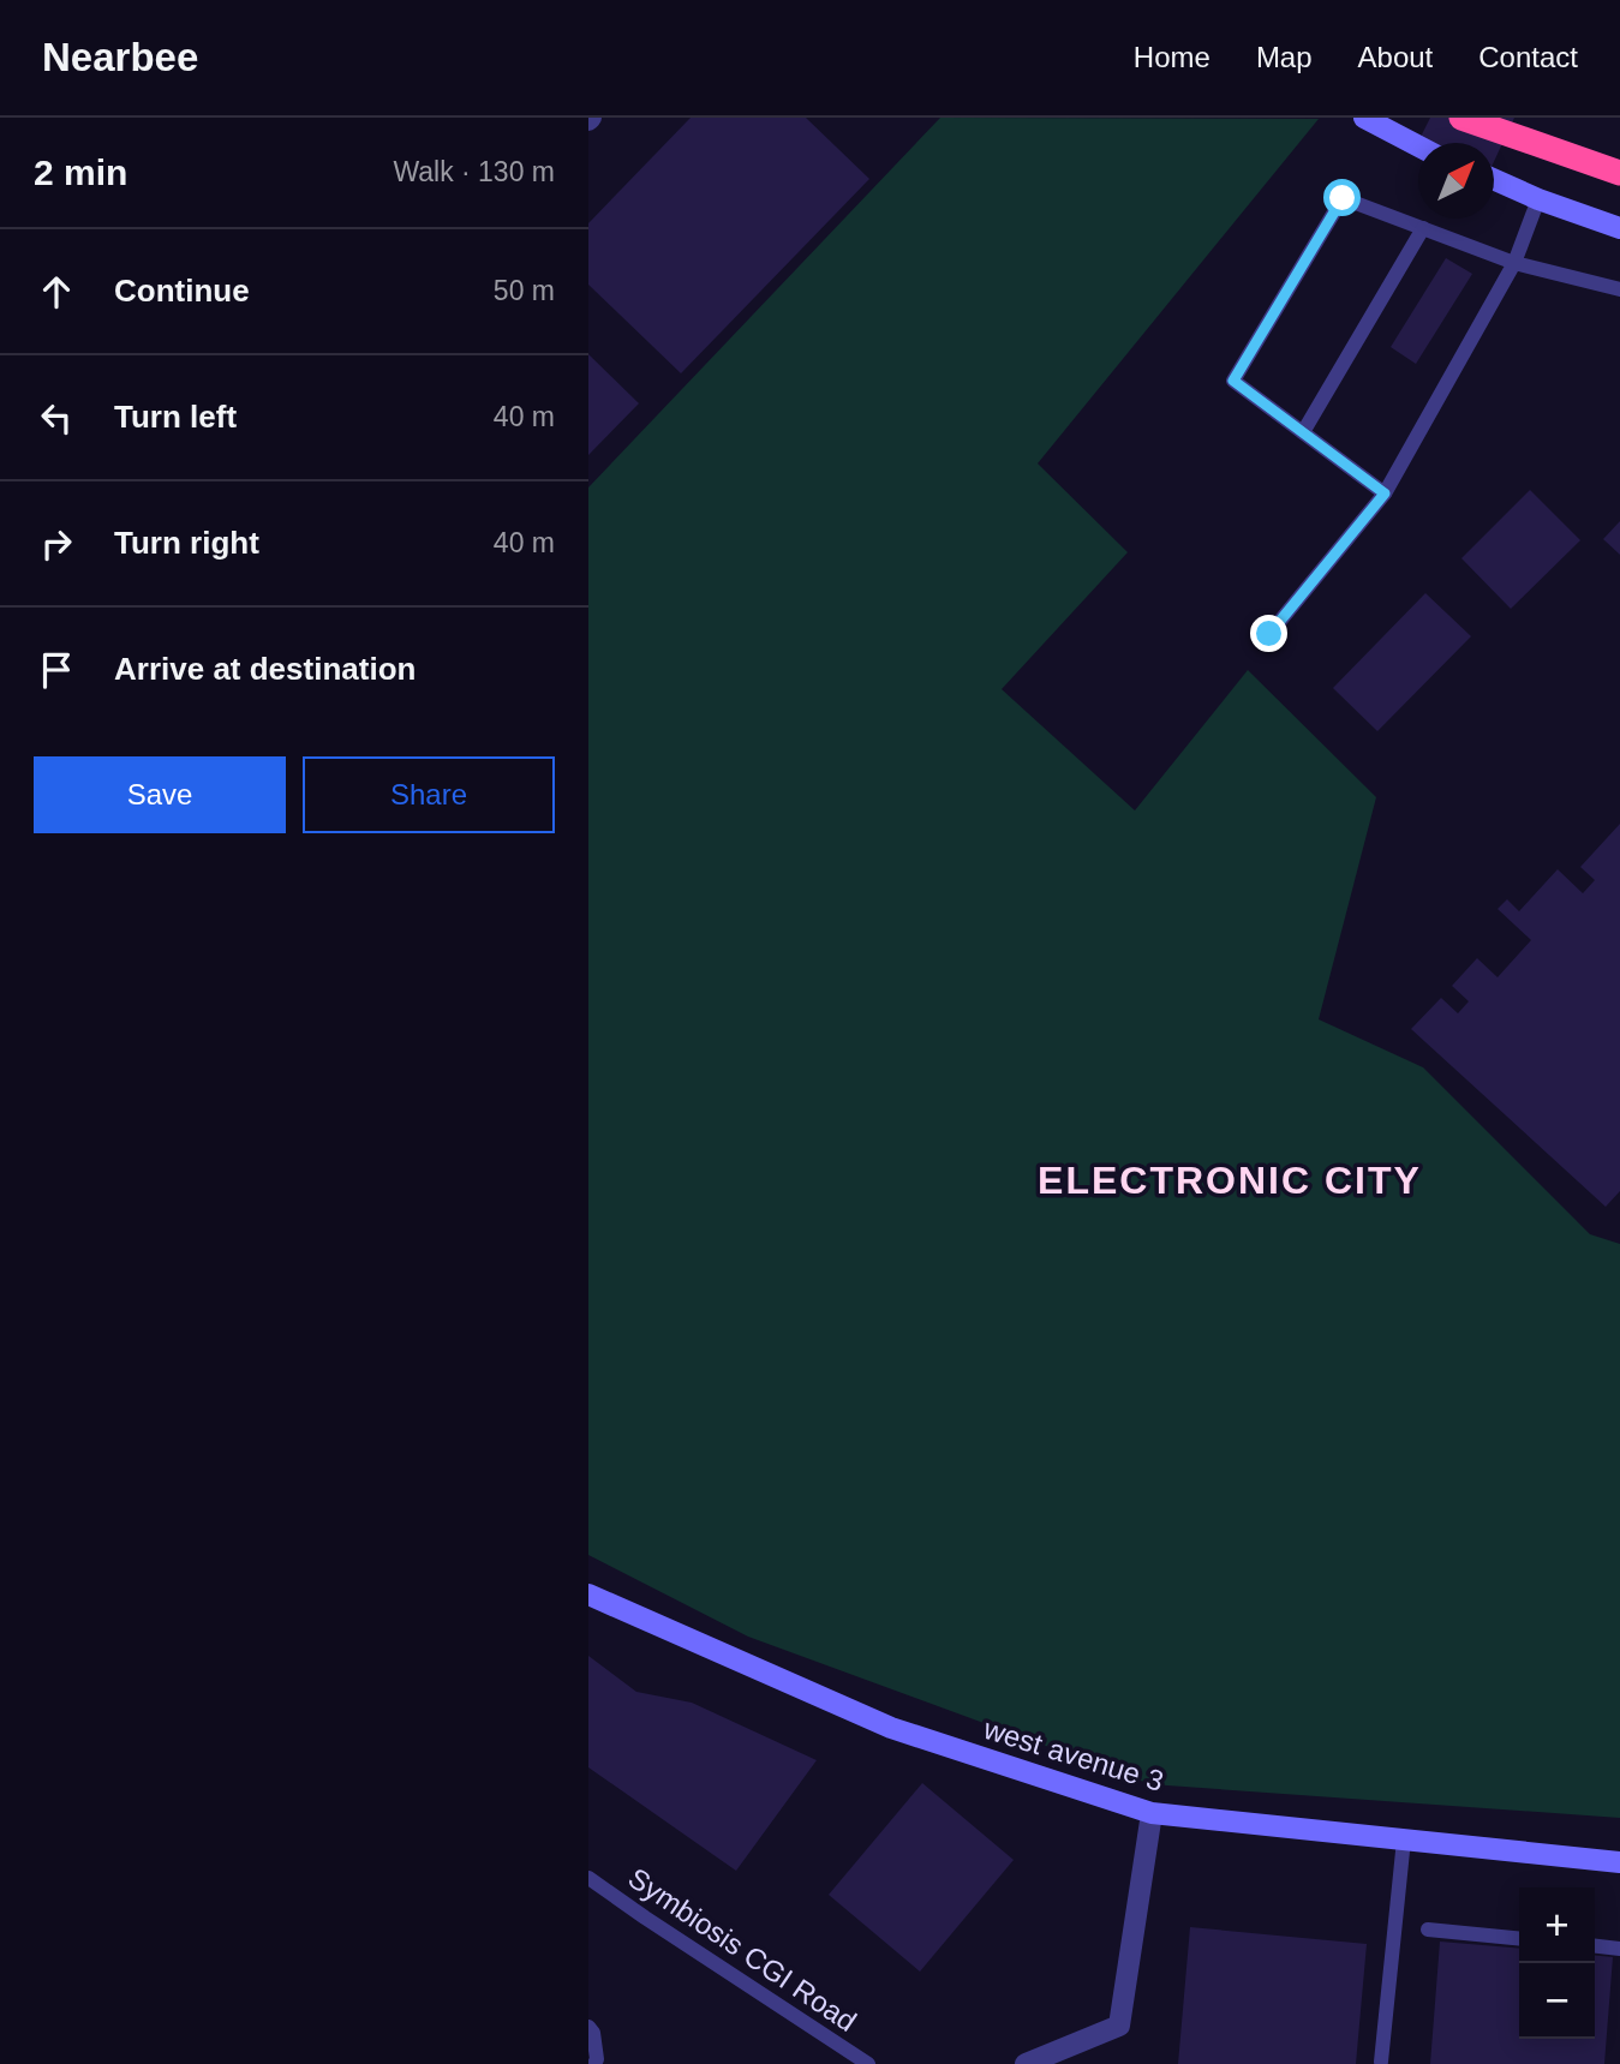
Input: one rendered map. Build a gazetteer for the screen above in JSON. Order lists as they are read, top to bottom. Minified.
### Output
{"streets":{"street":["west avenue 3"],"lane":["Symbiosis CGI Road"]},"districts":["ELECTRONIC CITY"],"north":"top right","page":{"header":"Nearbee","nav":["Home","Map","About","Contact"],"heading":["2 min","Walk · 130 m"],"list":[["Continue","50 m"],["Turn left","40 m"],["Turn right","40 m"],"Arrive at destination"],"buttons":["Save","Share"],"map_buttons":["+","−"]}}
